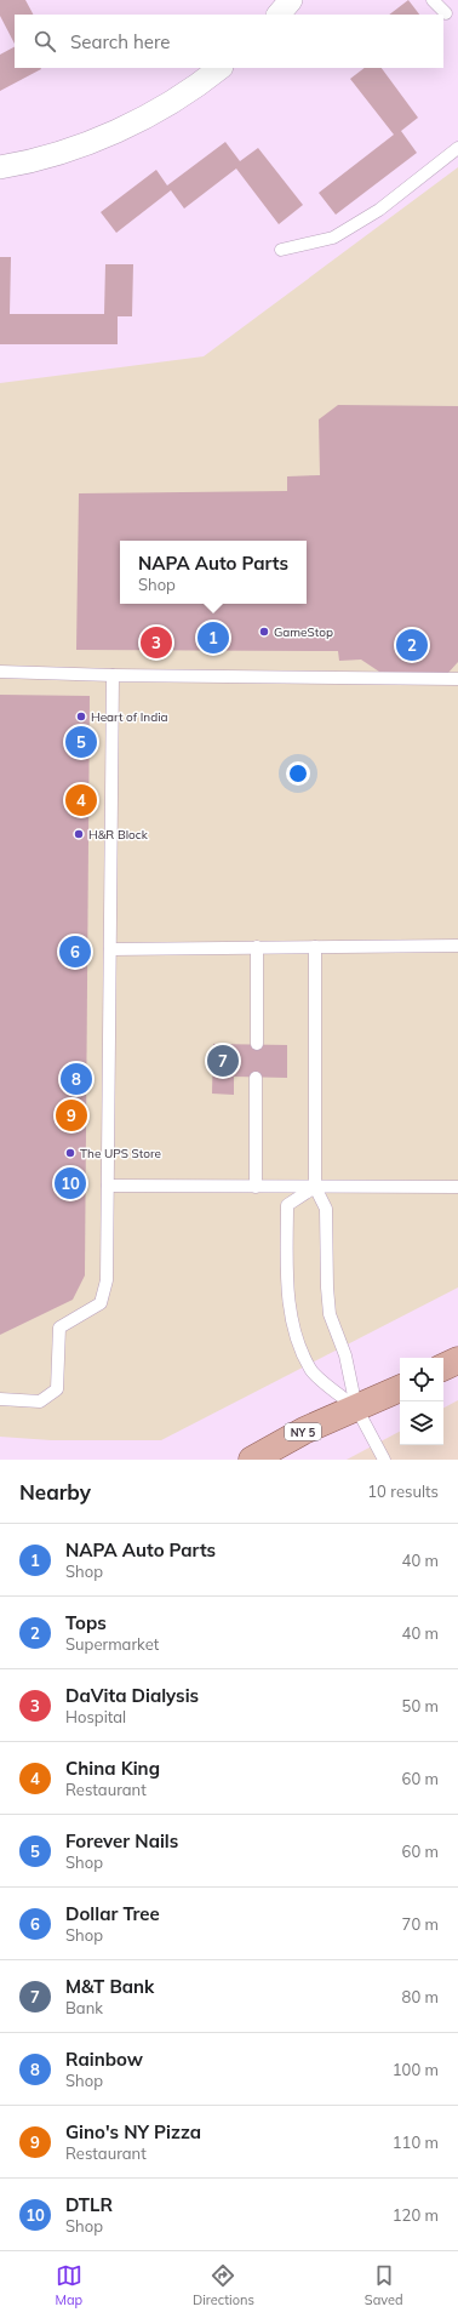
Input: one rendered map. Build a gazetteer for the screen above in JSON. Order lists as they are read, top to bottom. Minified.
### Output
{"streets":{"main road":["NY 5"]},"places":["GameStop","Heart of India","H&R Block","The UPS Store"],"page":{"search":"Search here","popup":["NAPA Auto Parts","Shop"],"pins":["1","3","2","5","4","6","7","8","9","10"],"heading":["Nearby","10 results"],"list":[{"mark":"1","name":"NAPA Auto Parts","note":"Shop","value":"40 m"},{"mark":"2","name":"Tops","note":"Supermarket","value":"40 m"},{"mark":"3","name":"DaVita Dialysis","note":"Hospital","value":"50 m"},{"mark":"4","name":"China King","note":"Restaurant","value":"60 m"},{"mark":"5","name":"Forever Nails","note":"Shop","value":"60 m"},{"mark":"6","name":"Dollar Tree","note":"Shop","value":"70 m"},{"mark":"7","name":"M&T Bank","note":"Bank","value":"80 m"},{"mark":"8","name":"Rainbow","note":"Shop","value":"100 m"},{"mark":"9","name":"Gino's NY Pizza","note":"Restaurant","value":"110 m"},{"mark":"10","name":"DTLR","note":"Shop","value":"120 m"}],"nav":["Map","Directions","Saved"]}}
